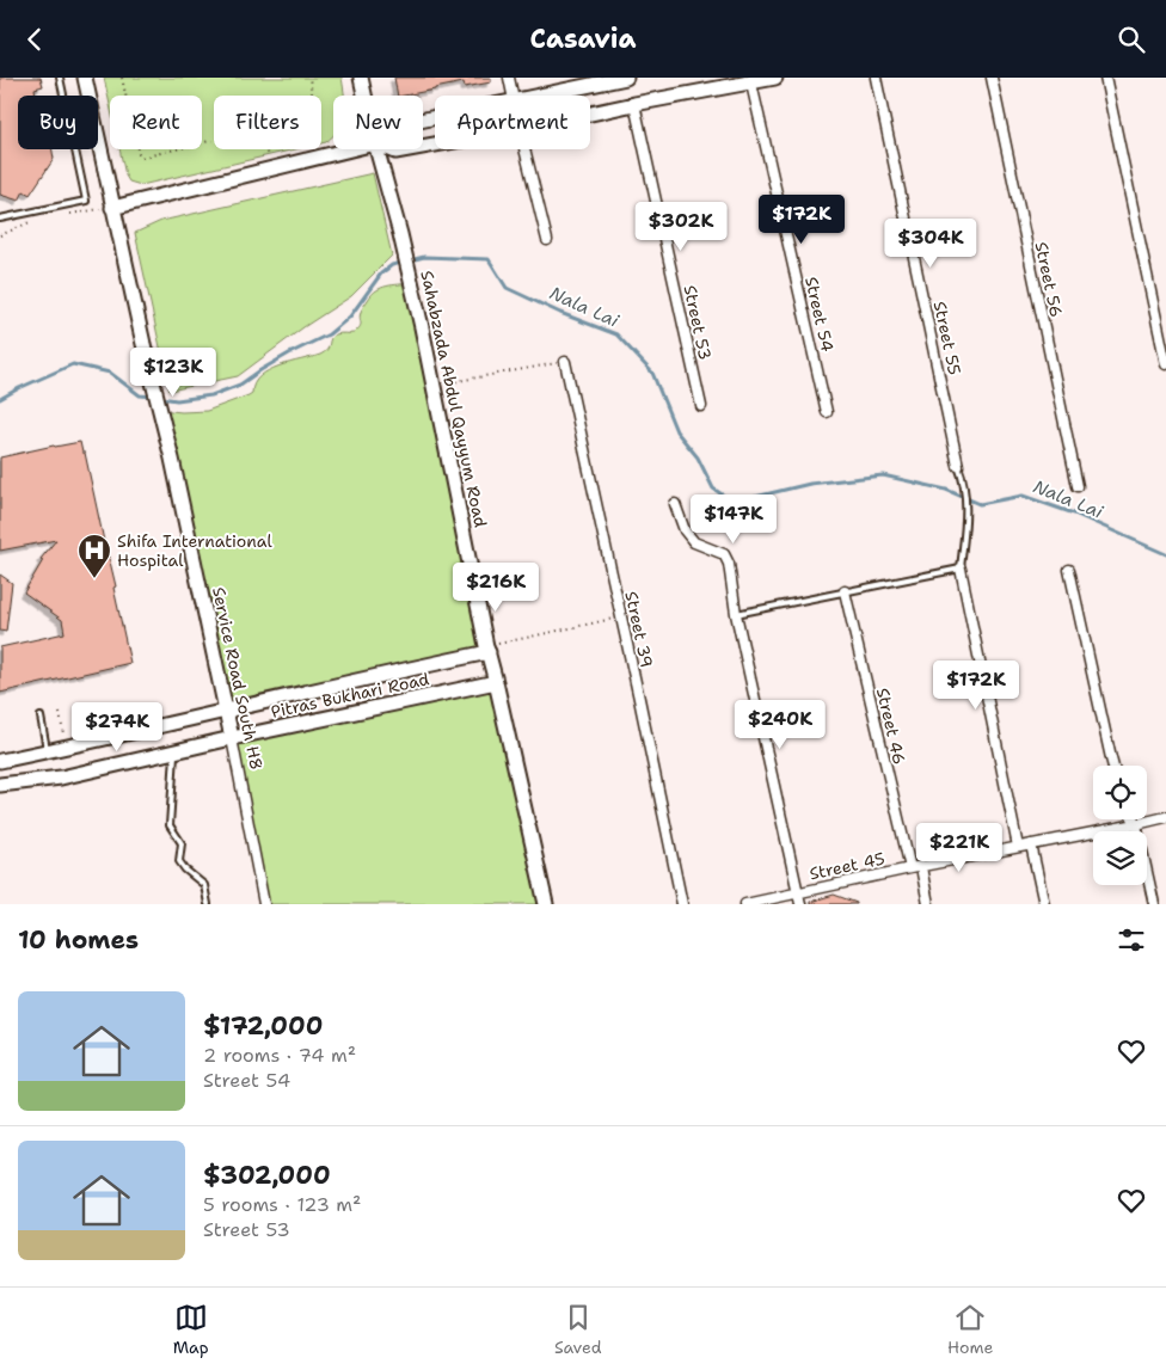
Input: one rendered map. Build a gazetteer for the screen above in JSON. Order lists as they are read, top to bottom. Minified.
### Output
{"streets":{"street":["Street 56","Street 54","Street 53","Street 55","Sahabzada Abdul Qayyum Road","Street 39","Service Road South H8","Pitras Bukhari Road","Street 46","Street 45"]},"crossings":[["Sahabzada Abdul Qayyum Road","Pitras Bukhari Road"],["Service Road South H8","Pitras Bukhari Road"],["Street 46","Street 45"]],"water":["Nala Lai"],"places":{"hospital":["Shifa International Hospital"]},"page":{"header":"Casavia","chip":["Buy","Rent","Filters","New","Apartment"],"price":["$172K","$302K","$304K","$123K","$147K","$216K","$172K","$240K","$274K","$221K"],"heading":"10 homes","list":[{"name":"$172,000","note":"2 rooms · 74 m² · Street 54"},{"name":"$302,000","note":"5 rooms · 123 m² · Street 53"}],"tabs":["Map","Saved","Home"]}}
